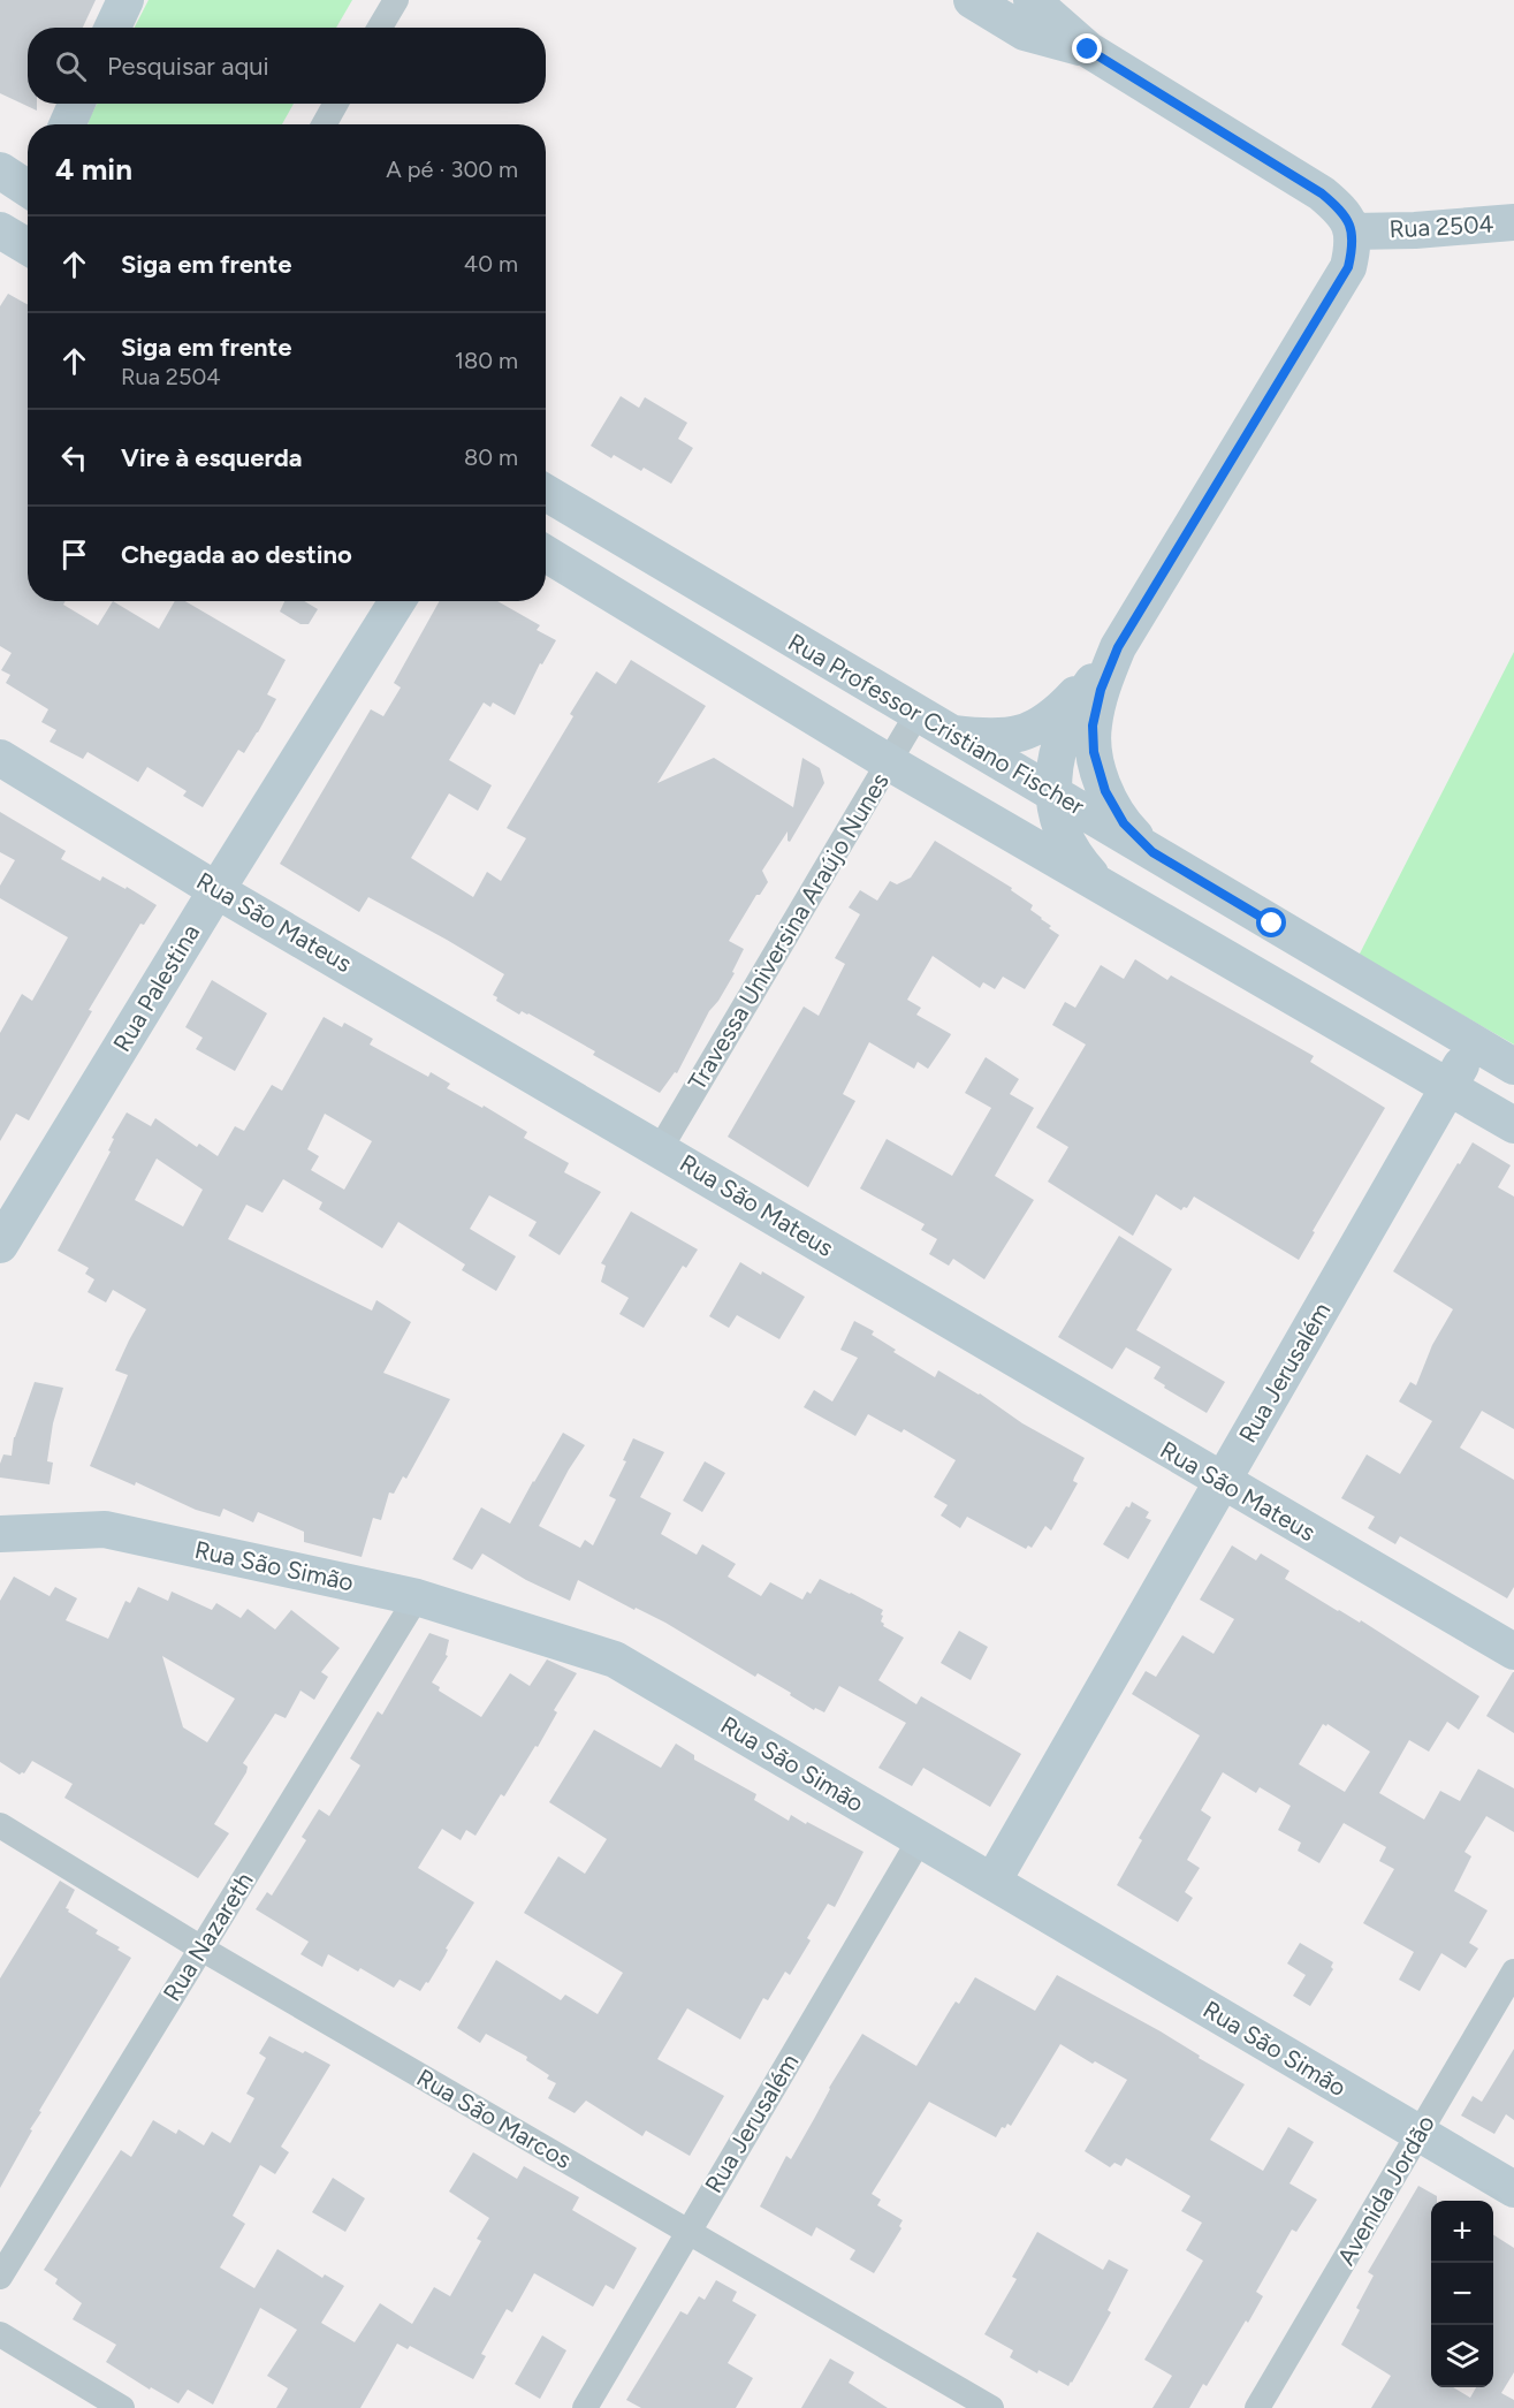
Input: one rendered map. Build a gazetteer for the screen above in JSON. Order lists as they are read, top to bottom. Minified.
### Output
{"streets":{"street":["Rua 2504","Rua Professor Cristiano Fischer","Rua São Mateus","Travessa Universina Araújo Nunes","Rua Palestina","Rua Jerusalém","Rua São Simão","Rua Nazareth","Rua São Marcos","Avenida Jordão"]},"crossings":[["Rua Professor Cristiano Fischer","Travessa Universina Araújo Nunes"],["Rua Professor Cristiano Fischer","Rua Jerusalém"],["Rua São Mateus","Travessa Universina Araújo Nunes"],["Rua São Mateus","Rua Palestina"],["Rua São Mateus","Rua Jerusalém"],["Rua Jerusalém","Rua São Simão"],["Rua Jerusalém","Rua São Marcos"],["Rua São Simão","Rua Nazareth"],["Rua São Simão","Avenida Jordão"],["Rua Nazareth","Rua São Marcos"]],"page":{"search":"Pesquisar aqui","heading":["4 min","A pé · 300 m"],"list":[["Siga em frente","40 m"],["Siga em frente","Rua 2504","180 m"],["Vire à esquerda","80 m"],"Chegada ao destino"],"map_buttons":["+","−"]}}
